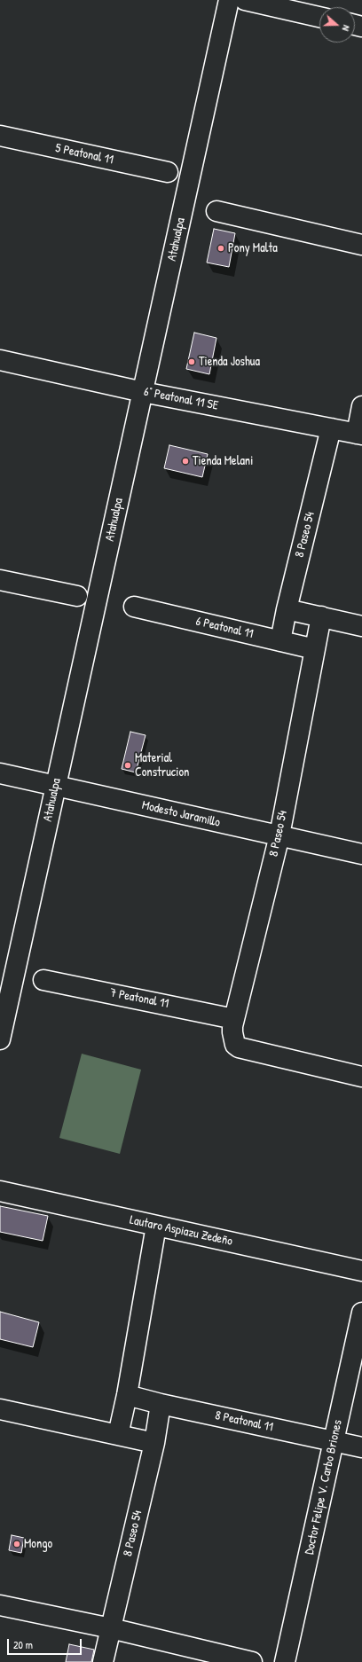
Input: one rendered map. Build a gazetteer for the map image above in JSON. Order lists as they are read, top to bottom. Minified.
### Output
{"streets":{"street":["5 Peatonal 11","Atahualpa","6° Peatonal 11 SE","8 Paseo 54","6 Peatonal 11","Modesto Jaramillo","7 Peatonal 11","Lautaro Aspiazu Zedeño","8 Peatonal 11","Doctor Felipe V. Carbo Briones"]},"crossings":[["Atahualpa","6° Peatonal 11 SE"],["Atahualpa","Modesto Jaramillo"],["6° Peatonal 11 SE","8 Paseo 54"],["8 Paseo 54","6 Peatonal 11"],["8 Paseo 54","Modesto Jaramillo"],["8 Paseo 54","7 Peatonal 11"],["8 Paseo 54","8 Peatonal 11"],["8 Peatonal 11","Doctor Felipe V. Carbo Briones"]],"places":["Pony Malta","Tienda Joshua","Tienda Melani","Material Construcion","Mongo"],"scale_bar":"20 m","north":"right"}
